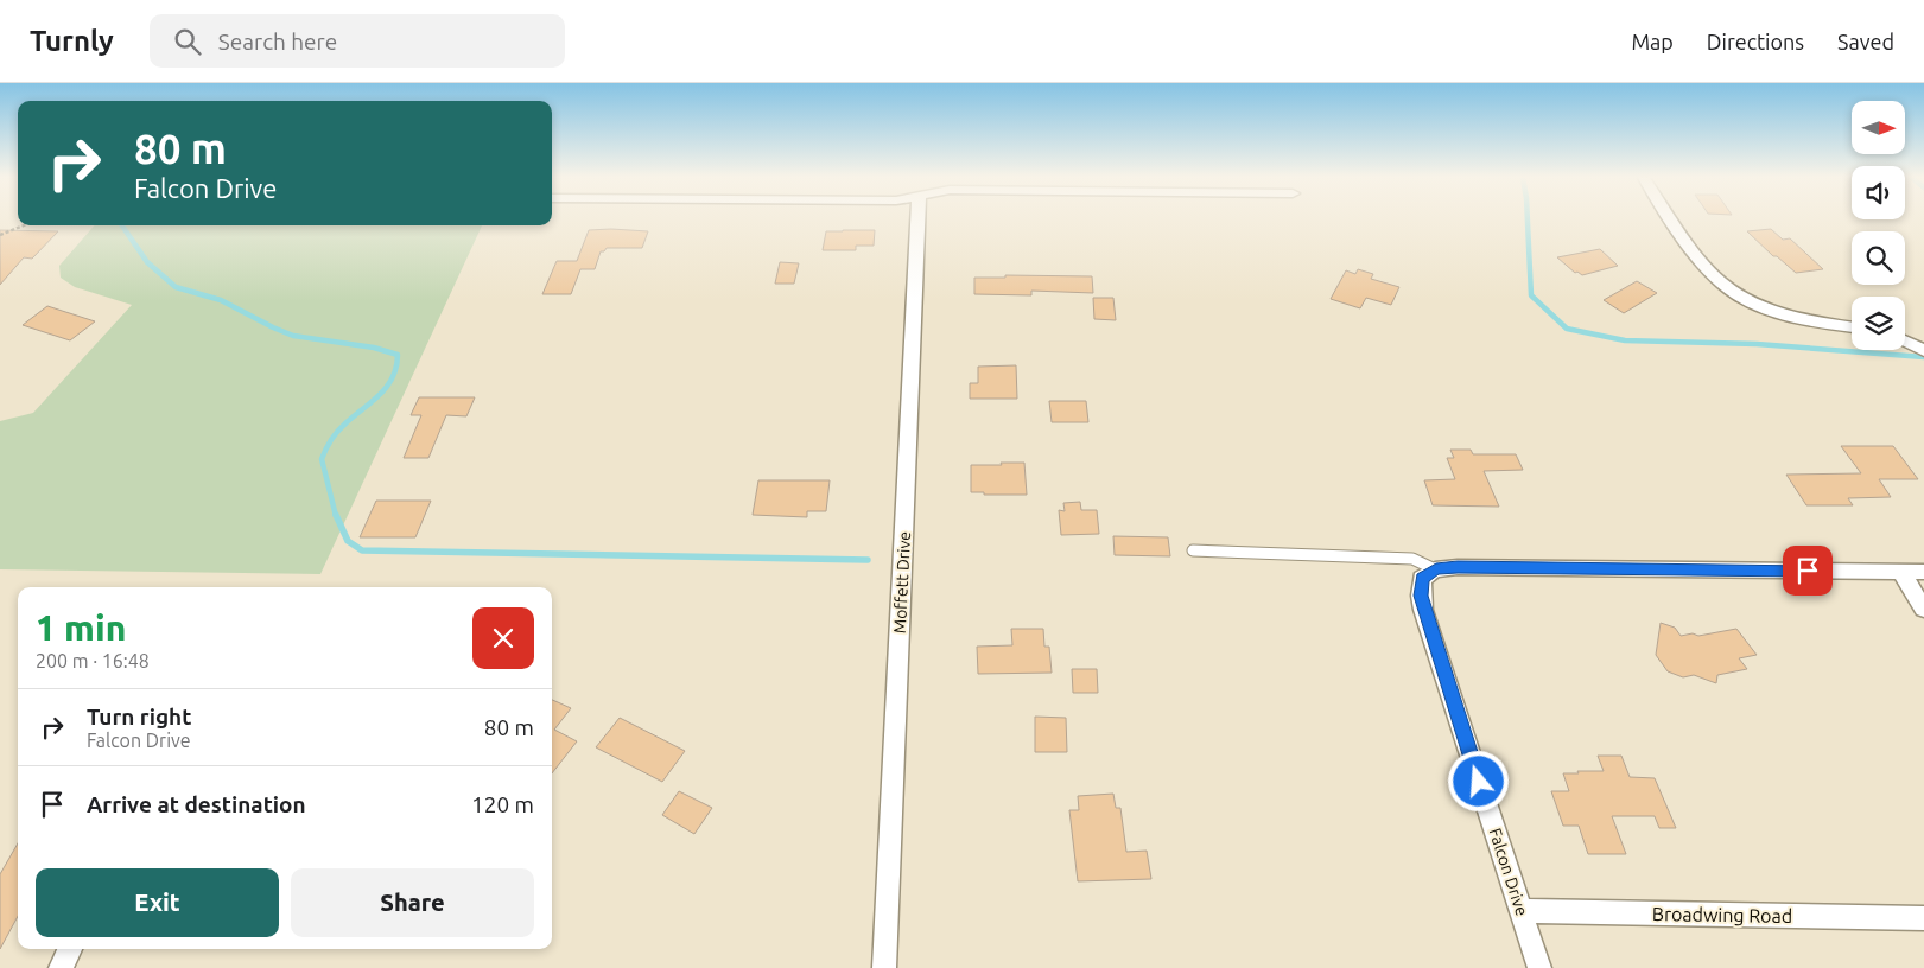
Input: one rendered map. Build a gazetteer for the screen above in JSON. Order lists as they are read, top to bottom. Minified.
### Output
{"streets":{"street":["Moffett Drive","Falcon Drive","Broadwing Road"]},"crossings":[["Falcon Drive","Broadwing Road"]],"north":"right","page":{"header":"Turnly","search":"Search here","nav":["Map","Directions","Saved"],"turn":["80 m","Falcon Drive"],"heading":["1 min","200 m · 16:48"],"list":[{"name":"Turn right","note":"Falcon Drive","value":"80 m"},{"name":"Arrive at destination","value":"120 m"}],"buttons":["Exit","Share"]}}
